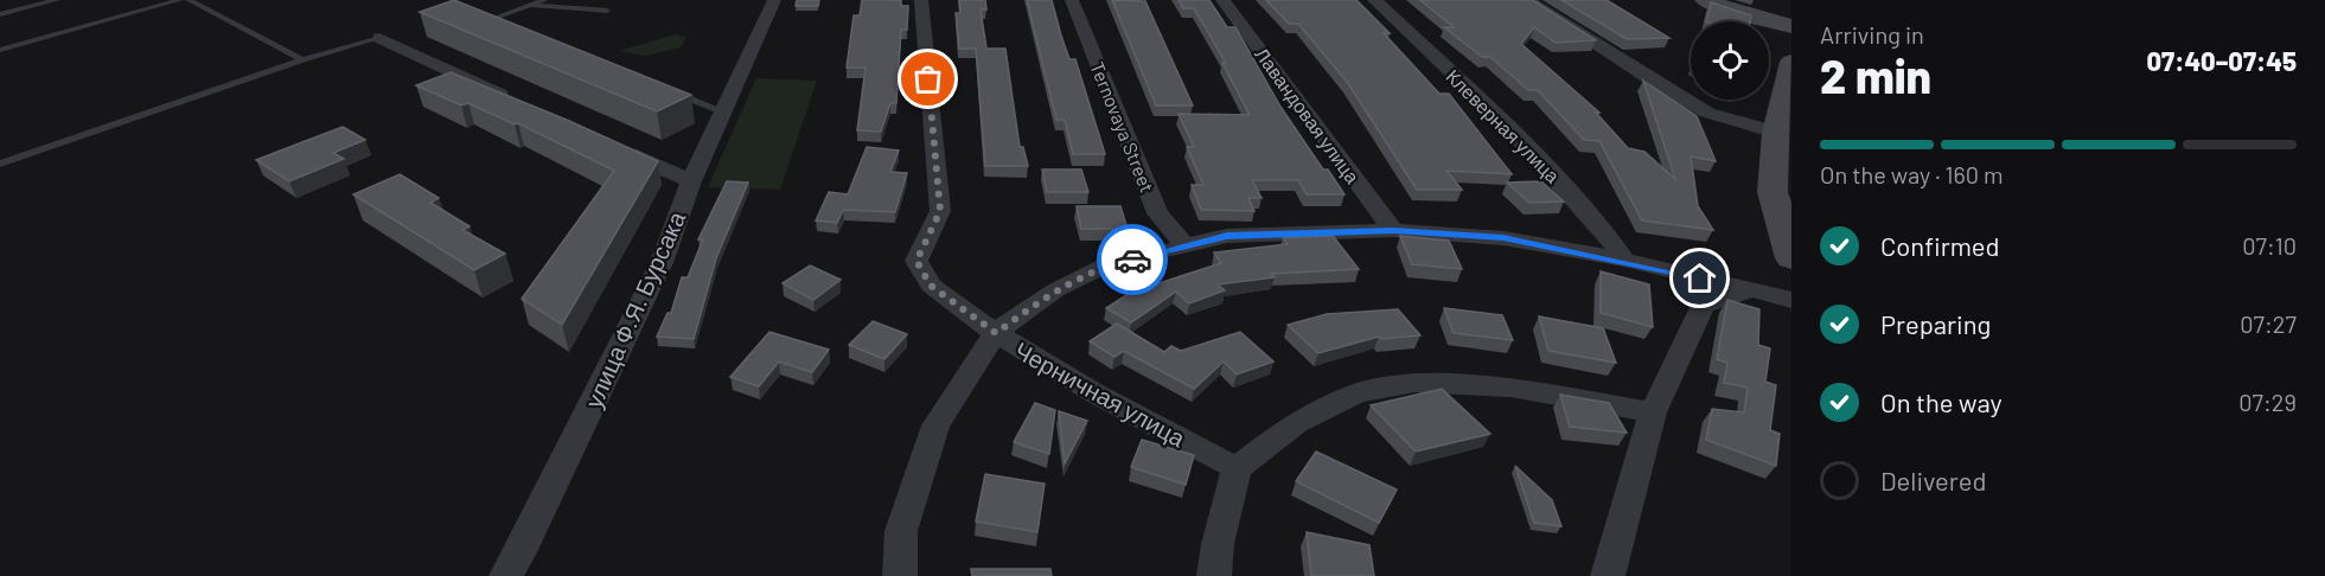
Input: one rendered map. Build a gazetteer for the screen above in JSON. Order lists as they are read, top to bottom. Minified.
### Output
{"streets":{"street":["Лавандовая улица","Клеверная улица","Ternovaya Street","улица Ф.Я. Бурсака","Черничная улица"]},"page":{"heading":["2 min","Arriving in","07:40–07:45"],"bar":"On the way · 160 m","list":[["Confirmed","07:10"],["Preparing","07:27"],["On the way","07:29"],"Delivered"]}}
